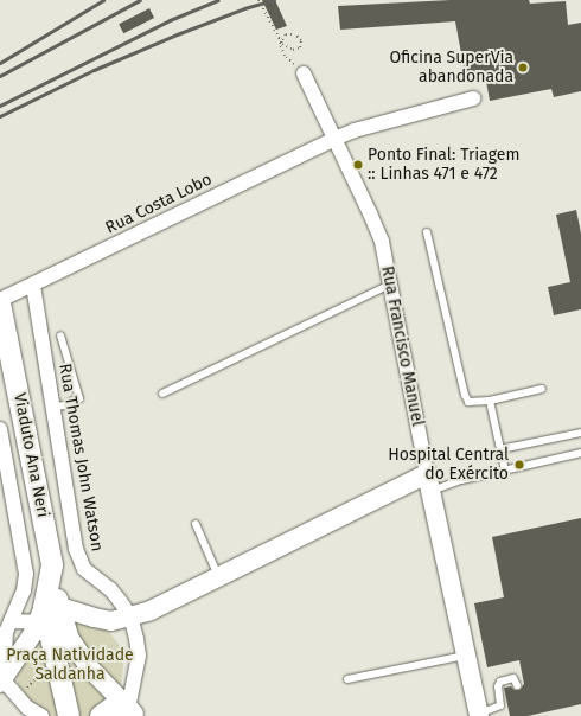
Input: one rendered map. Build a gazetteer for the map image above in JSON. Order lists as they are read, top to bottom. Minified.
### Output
{"streets":{"main road":["Viaduto Ana Neri"],"street":["Rua Costa Lobo","Rua Francisco Manuel","Rua Thomas John Watson"]},"crossings":[["Rua Costa Lobo","Rua Francisco Manuel"],["Rua Costa Lobo","Viaduto Ana Neri"],["Rua Costa Lobo","Rua Thomas John Watson"]],"parks":["Praça Natividade Saldanha"],"places":["Oficina SuperVia abandonada","Ponto Final: Triagem :: Linhas 471 e 472","Hospital Central do Exército"]}
